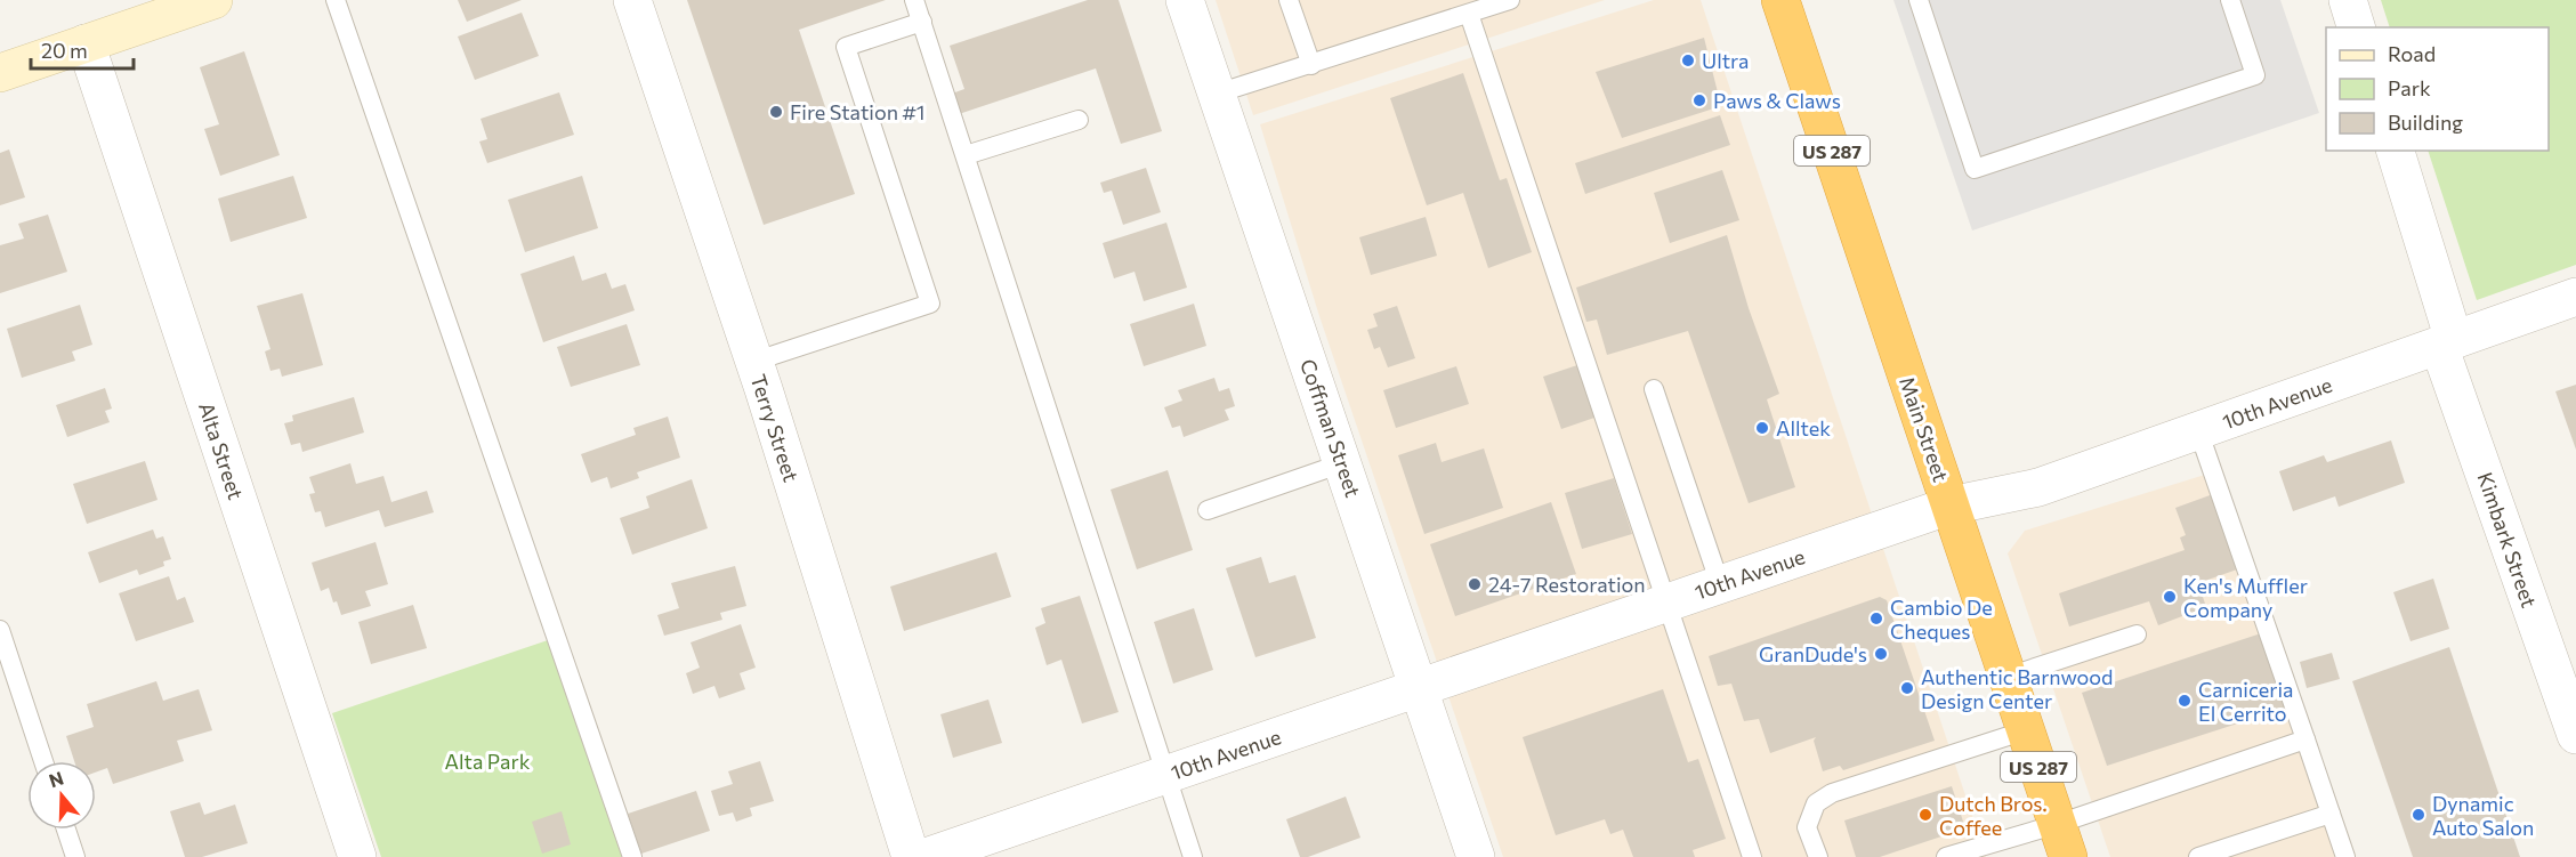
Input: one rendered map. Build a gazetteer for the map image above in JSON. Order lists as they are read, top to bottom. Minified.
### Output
{"streets":{"highway":["US 287","Main Street"],"street":["10th Avenue","Terry Street","Coffman Street","Alta Street","Kimbark Street"]},"crossings":[["10th Avenue","Coffman Street"],["10th Avenue","Main Street"],["10th Avenue","Kimbark Street"]],"parks":["Alta Park"],"places":["Ultra","Paws & Claws","Fire Station #1","Alltek","24-7 Restoration","Ken's Muffler Company","Cambio De Cheques","GranDude's","Authentic Barnwood Design Center","Carniceria El Cerrito","Dutch Bros. Coffee","Dynamic Auto Salon"],"legend":["Road","Park","Building"],"scale_bar":"20 m","north":"top"}
